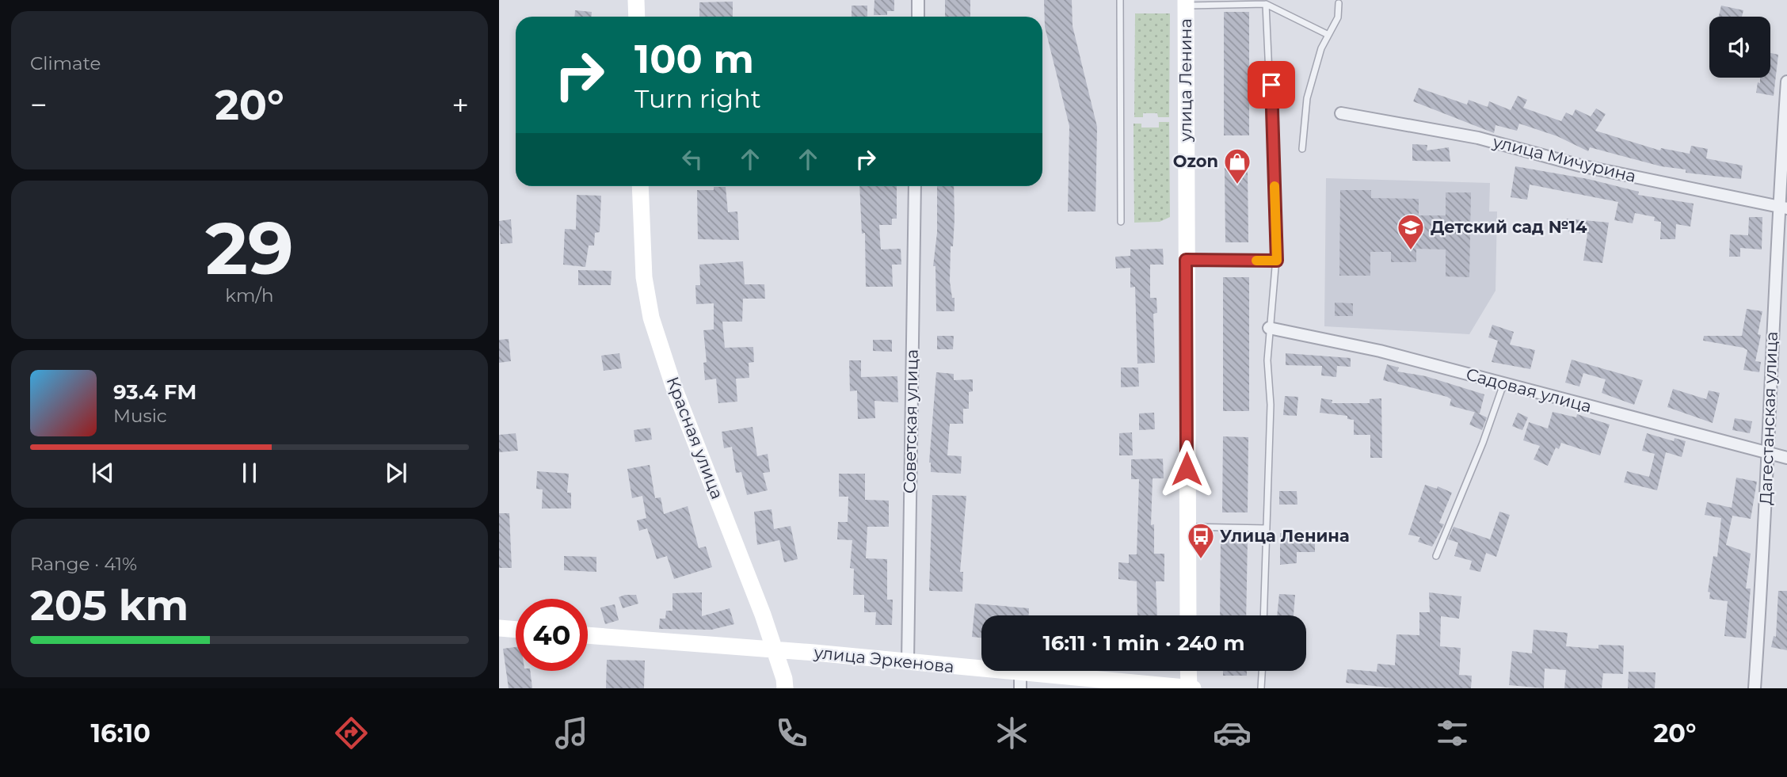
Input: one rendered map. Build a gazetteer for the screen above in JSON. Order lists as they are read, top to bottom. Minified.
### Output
{"streets":{"street":["улица Ленина","улица Мичурина","Садовая улица","Дагестанская улица","Советская улица","Красная улица","улица Эркенова"]},"crossings":[["улица Мичурина","Дагестанская улица"],["Садовая улица","Дагестанская улица"],["Советская улица","улица Эркенова"],["Красная улица","улица Эркенова"]],"places":{"shop":["Ozon"],"school or university":["Детский сад №14"],"bus stop":["Улица Ленина"]},"page":{"tile":["Climate",["29","km/h"],["Range · 41%","205 km"]],"turn":["100 m","Turn right"],"heat":["−","20°","+"],"song":["93.4 FM","Music"],"limit":"40","trip":"16:11 · 1 min · 240 m","tabs":["16:10","20°"]}}
